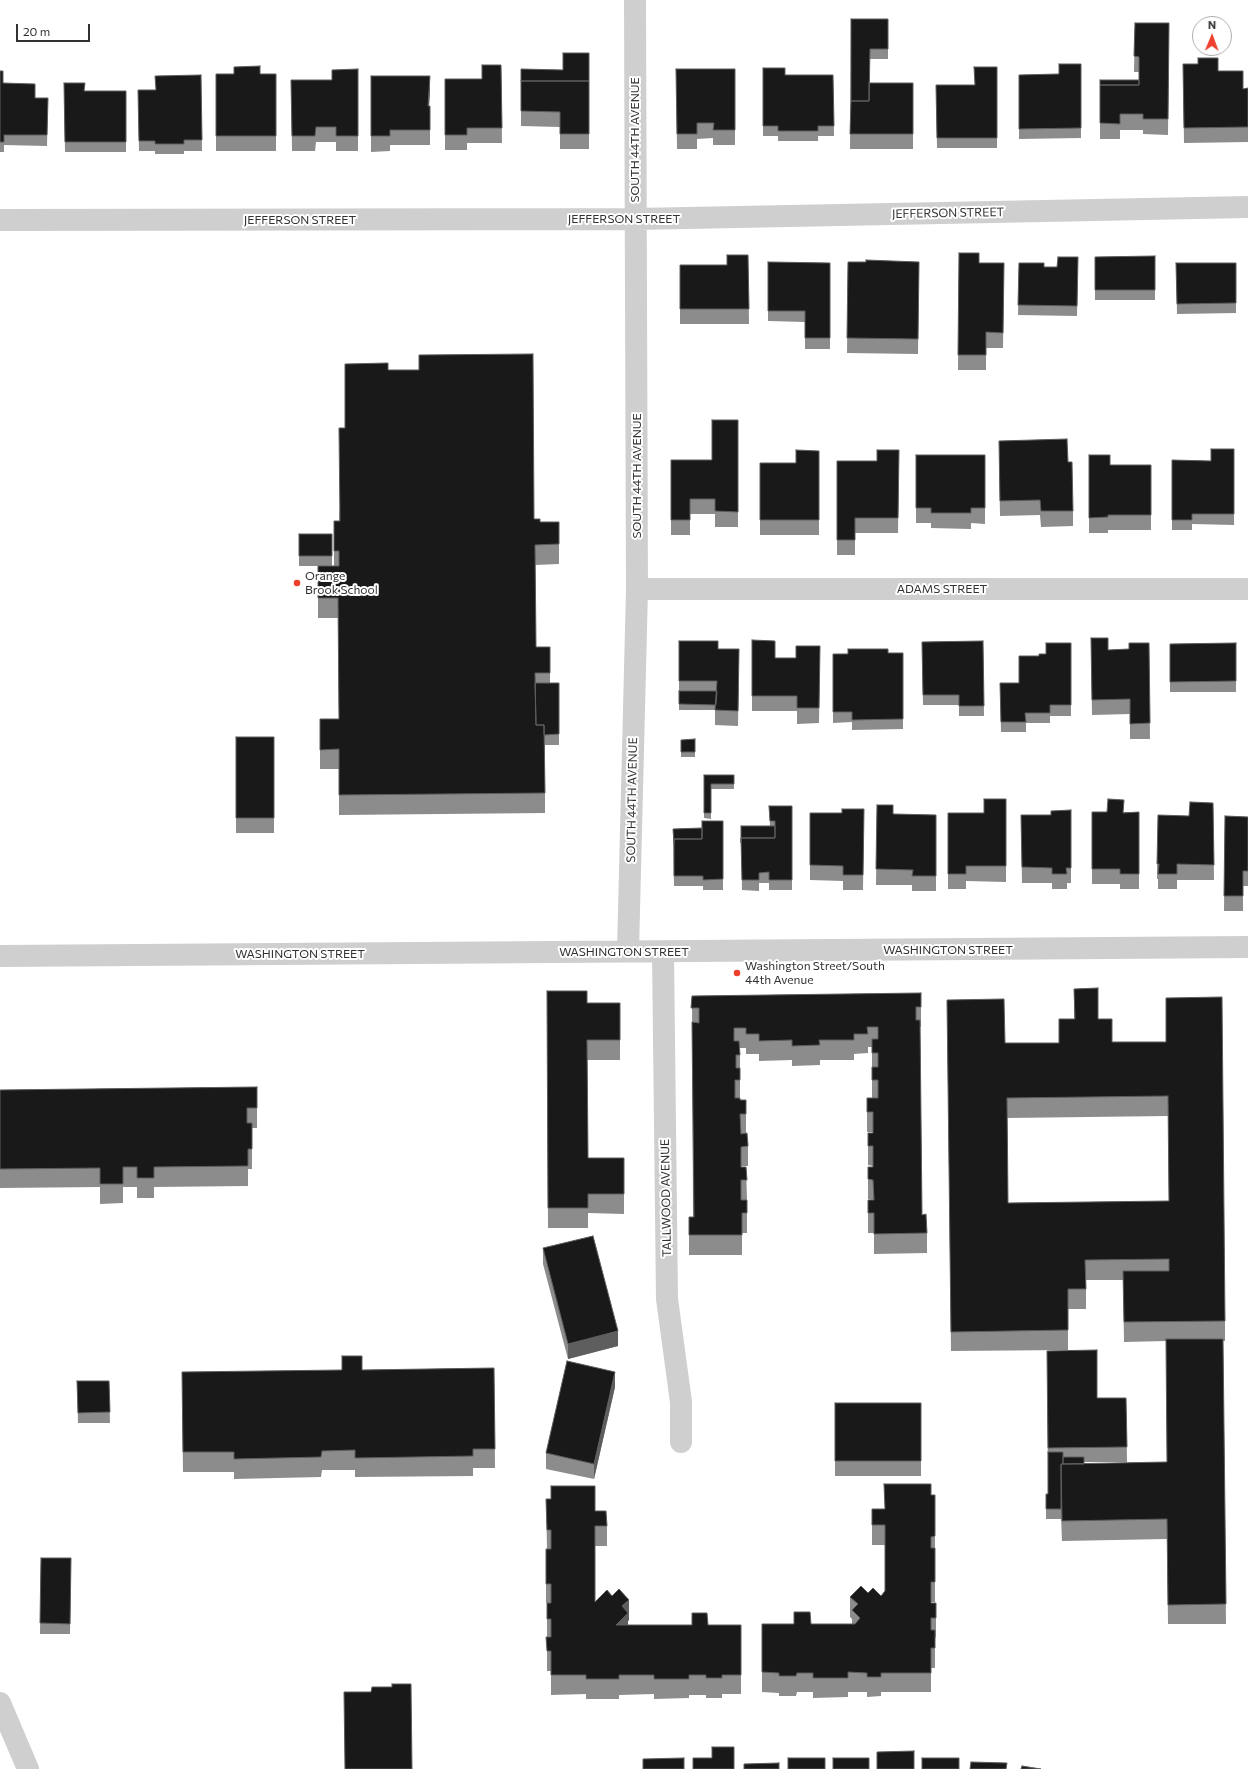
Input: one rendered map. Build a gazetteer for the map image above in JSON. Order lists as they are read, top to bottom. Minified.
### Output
{"streets":{"street":["SOUTH 44TH AVENUE","JEFFERSON STREET","ADAMS STREET","WASHINGTON STREET","TALLWOOD AVENUE"]},"crossings":[["SOUTH 44TH AVENUE","JEFFERSON STREET"],["SOUTH 44TH AVENUE","ADAMS STREET"],["SOUTH 44TH AVENUE","WASHINGTON STREET"],["WASHINGTON STREET","TALLWOOD AVENUE"]],"places":["Orange Brook School","Washington Street/South 44th Avenue"],"scale_bar":"20 m","north":"top"}
